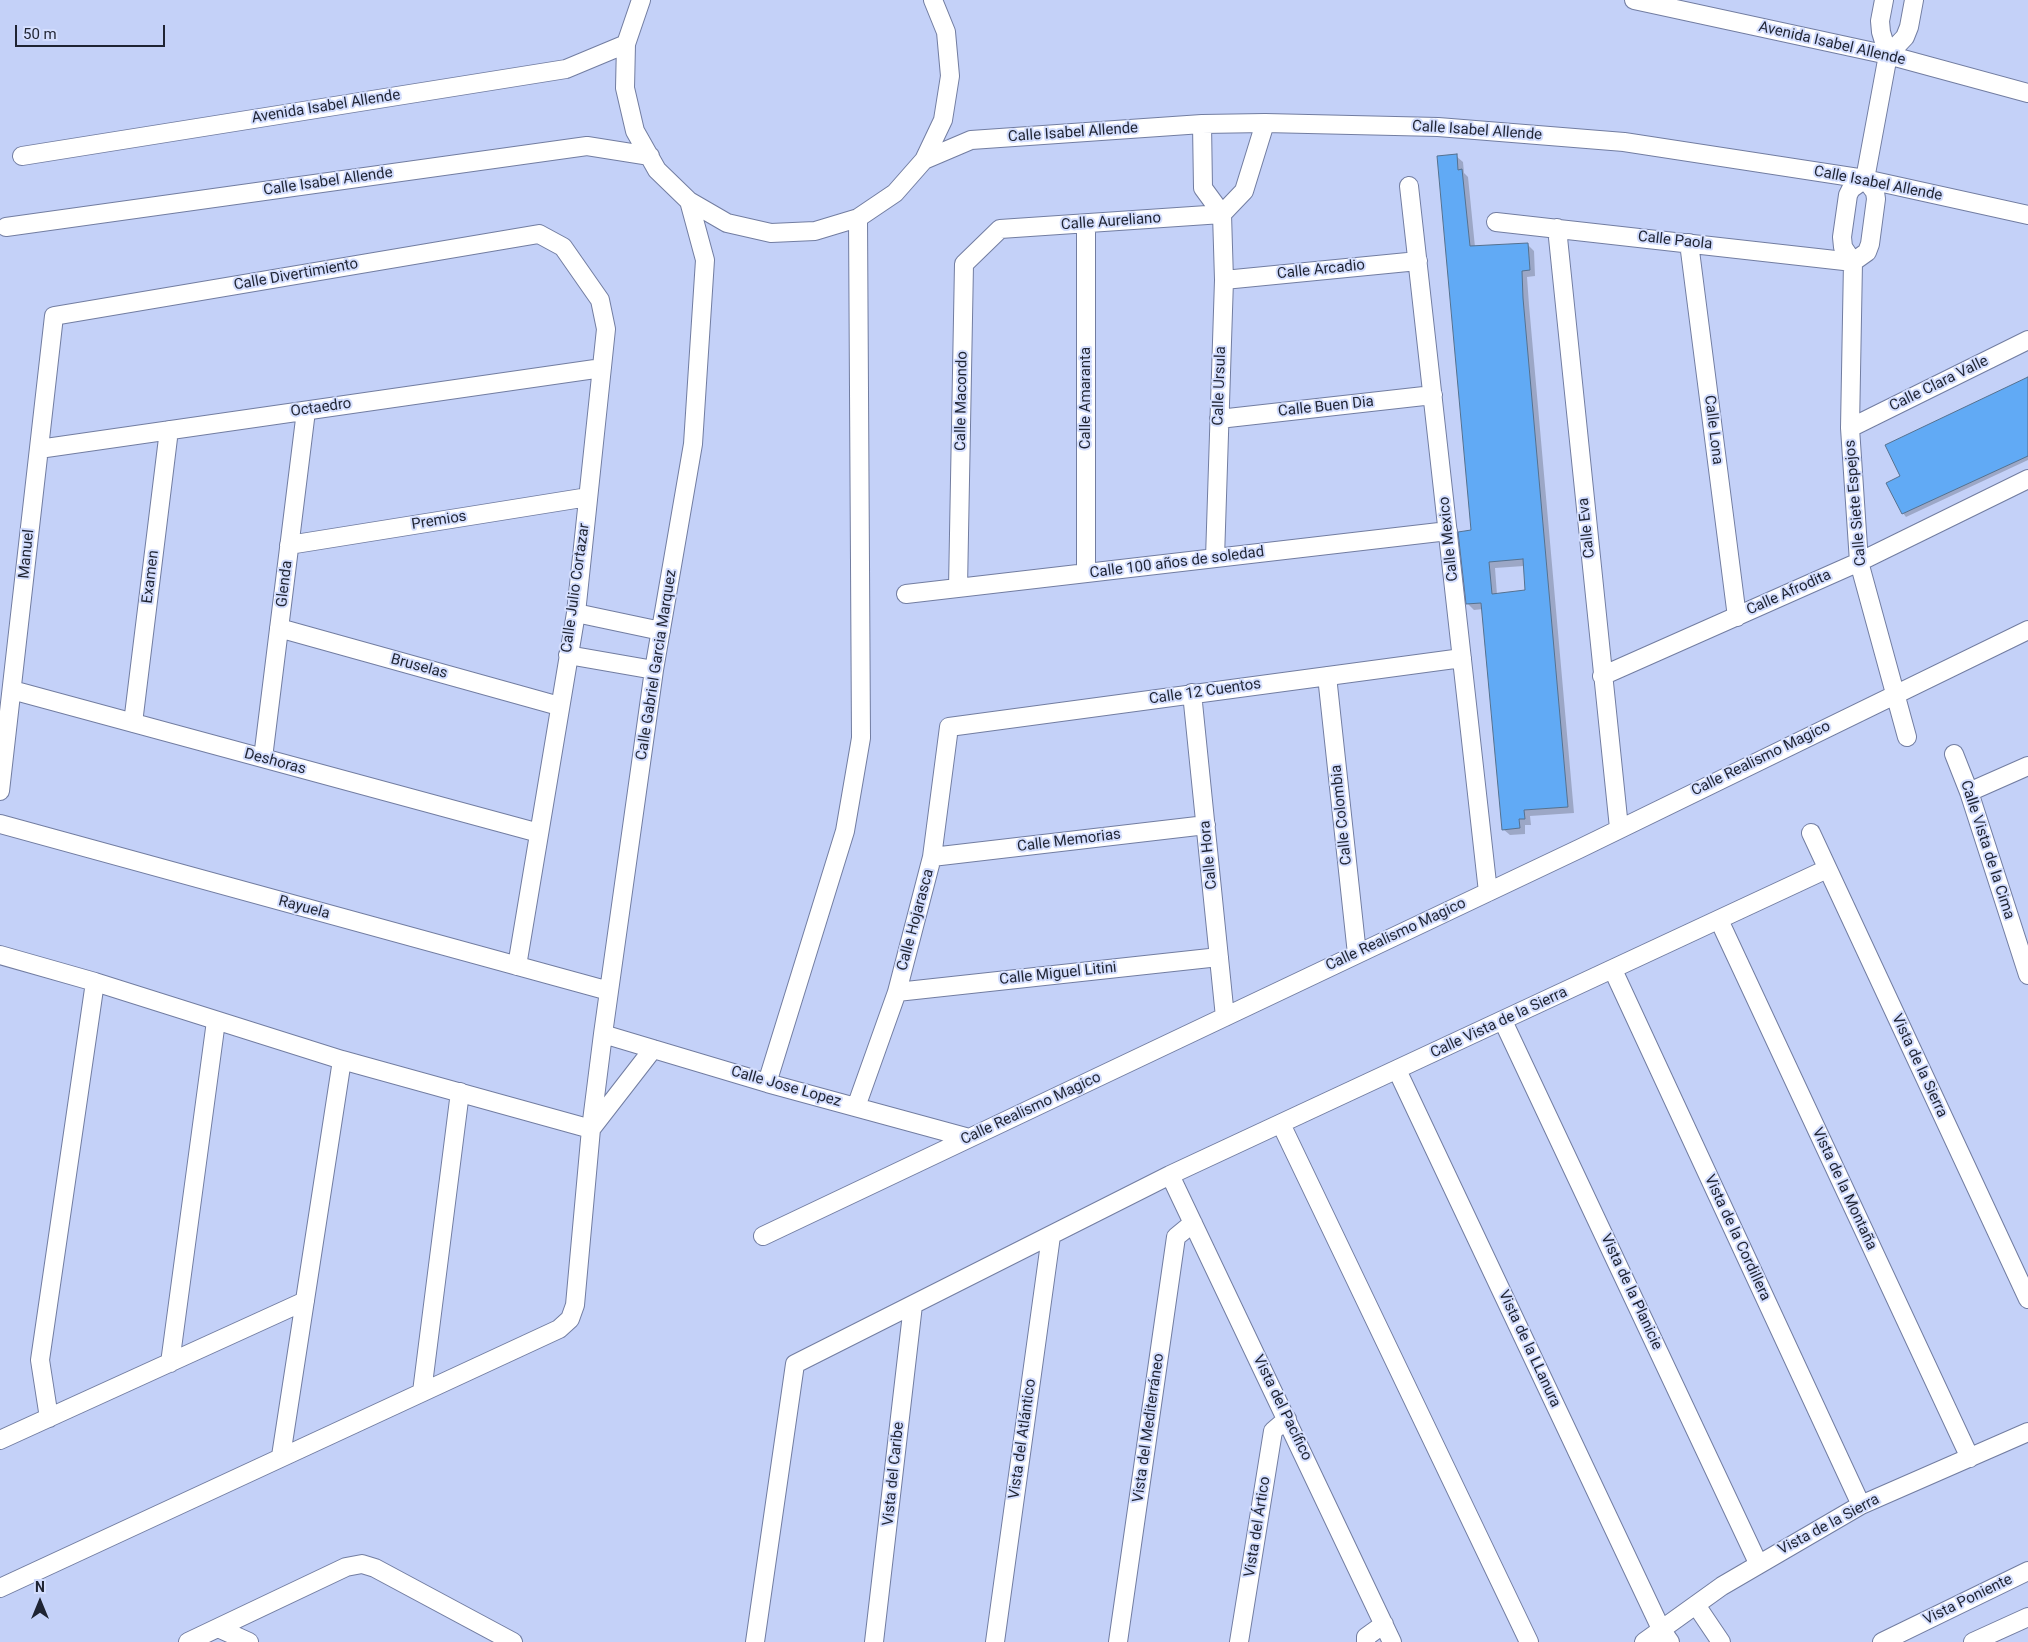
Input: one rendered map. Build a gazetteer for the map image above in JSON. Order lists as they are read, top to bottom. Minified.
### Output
{"streets":{"street":["Avenida Isabel Allende","Calle Isabel Allende","Calle Aureliano","Calle Paola","Calle Arcadio","Calle Divertimiento","Calle Clara Valle","Calle Ursula","Calle Amaranta","Calle Macondo","Calle Buen Dia","Octaedro","Calle Lona","Calle Siete Espejos","Premios","Calle Eva","Calle Mexico","Manuel","Calle 100 años de soledad","Examen","Glenda","Calle Julio Cortazar","Calle Afrodita","Calle Gabriel Garcia Marquez","Bruselas","Calle 12 Cuentos","Calle Realismo Magico","Deshoras","Calle Colombia","Calle Memorias","Calle Vista de la Cima","Calle Hora","Rayuela","Calle Hojarasca","Calle Miguel Litini","Calle Vista de la Sierra","Vista de la Sierra","Calle Jose Lopez","Vista de la Montaña","Vista de la Cordillera","Vista de la Planicie","Vista de la LLanura","Vista del Pacífico","Vista del Mediterráneo","Vista del Atlántico","Vista del Caribe","Vista del Ártico","Vista Poniente"]},"crossings":[["Calle Isabel Allende","Calle Siete Espejos"],["Calle Aureliano","Calle Ursula"],["Calle Aureliano","Calle Amaranta"],["Calle Aureliano","Calle Macondo"],["Calle Paola","Calle Lona"],["Calle Paola","Calle Siete Espejos"],["Calle Paola","Calle Eva"],["Calle Arcadio","Calle Ursula"],["Calle Arcadio","Calle Mexico"],["Calle Divertimiento","Manuel"],["Calle Divertimiento","Calle Julio Cortazar"],["Calle Clara Valle","Calle Siete Espejos"],["Calle Ursula","Calle Buen Dia"],["Calle Ursula","Calle 100 años de soledad"],["Calle Amaranta","Calle 100 años de soledad"],["Calle Macondo","Calle 100 años de soledad"],["Calle Buen Dia","Calle Mexico"],["Octaedro","Manuel"],["Octaedro","Examen"],["Octaedro","Glenda"],["Octaedro","Calle Julio Cortazar"],["Calle Lona","Calle Afrodita"],["Calle Siete Espejos","Calle Afrodita"],["Calle Siete Espejos","Calle Realismo Magico"],["Premios","Glenda"],["Premios","Calle Julio Cortazar"],["Calle Eva","Calle Afrodita"],["Calle Eva","Calle Realismo Magico"],["Calle Mexico","Calle 100 años de soledad"],["Calle Mexico","Calle 12 Cuentos"],["Calle Mexico","Calle Realismo Magico"],["Manuel","Deshoras"],["Examen","Deshoras"],["Glenda","Bruselas"],["Glenda","Deshoras"],["Calle Julio Cortazar","Bruselas"],["Calle Julio Cortazar","Deshoras"],["Calle Julio Cortazar","Rayuela"],["Calle Gabriel Garcia Marquez","Rayuela"],["Calle Gabriel Garcia Marquez","Calle Jose Lopez"],["Calle 12 Cuentos","Calle Colombia"],["Calle 12 Cuentos","Calle Hora"],["Calle 12 Cuentos","Calle Hojarasca"],["Calle Realismo Magico","Calle Colombia"],["Calle Realismo Magico","Calle Hora"],["Calle Realismo Magico","Calle Jose Lopez"],["Calle Memorias","Calle Hora"],["Calle Memorias","Calle Hojarasca"],["Calle Hora","Calle Miguel Litini"],["Calle Hojarasca","Calle Miguel Litini"],["Calle Hojarasca","Calle Jose Lopez"],["Calle Vista de la Sierra","Vista de la Sierra"],["Calle Vista de la Sierra","Vista de la Montaña"],["Calle Vista de la Sierra","Vista de la Cordillera"],["Calle Vista de la Sierra","Vista de la Planicie"],["Calle Vista de la Sierra","Vista de la LLanura"],["Calle Vista de la Sierra","Vista del Pacífico"],["Calle Vista de la Sierra","Vista del Atlántico"],["Calle Vista de la Sierra","Vista del Caribe"],["Vista de la Sierra","Vista de la Montaña"],["Vista de la Sierra","Vista de la Cordillera"],["Vista de la Sierra","Vista de la Planicie"],["Vista de la Sierra","Vista de la LLanura"],["Vista del Pacífico","Vista del Mediterráneo"],["Vista del Pacífico","Vista del Ártico"]],"scale_bar":"50 m","north":"top"}
